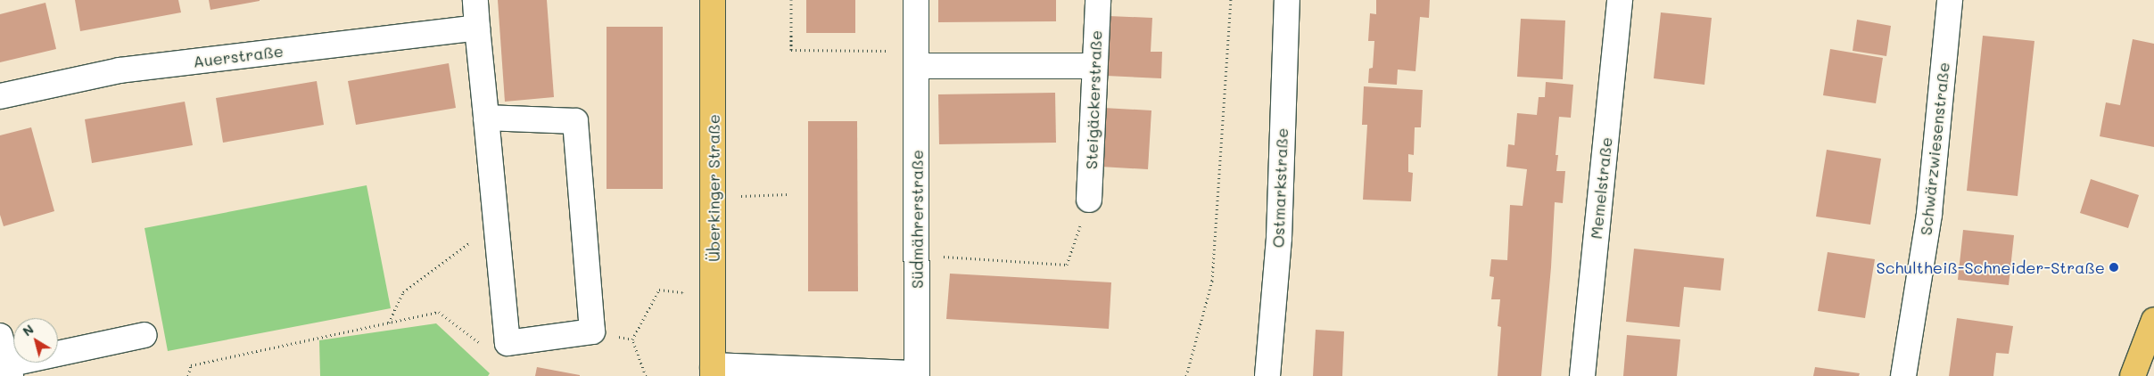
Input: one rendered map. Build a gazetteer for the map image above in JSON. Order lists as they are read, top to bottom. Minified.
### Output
{"streets":{"main road":["Überkinger Straße"],"street":["Auerstraße","Steigäckerstraße","Schwärzwiesenstraße","Ostmarkstraße","Memelstraße","Südmährerstraße"]},"crossings":[["Überkinger Straße","Südmährerstraße"]],"places":["Schultheiß-Schneider-Straße"],"north":"top left"}
